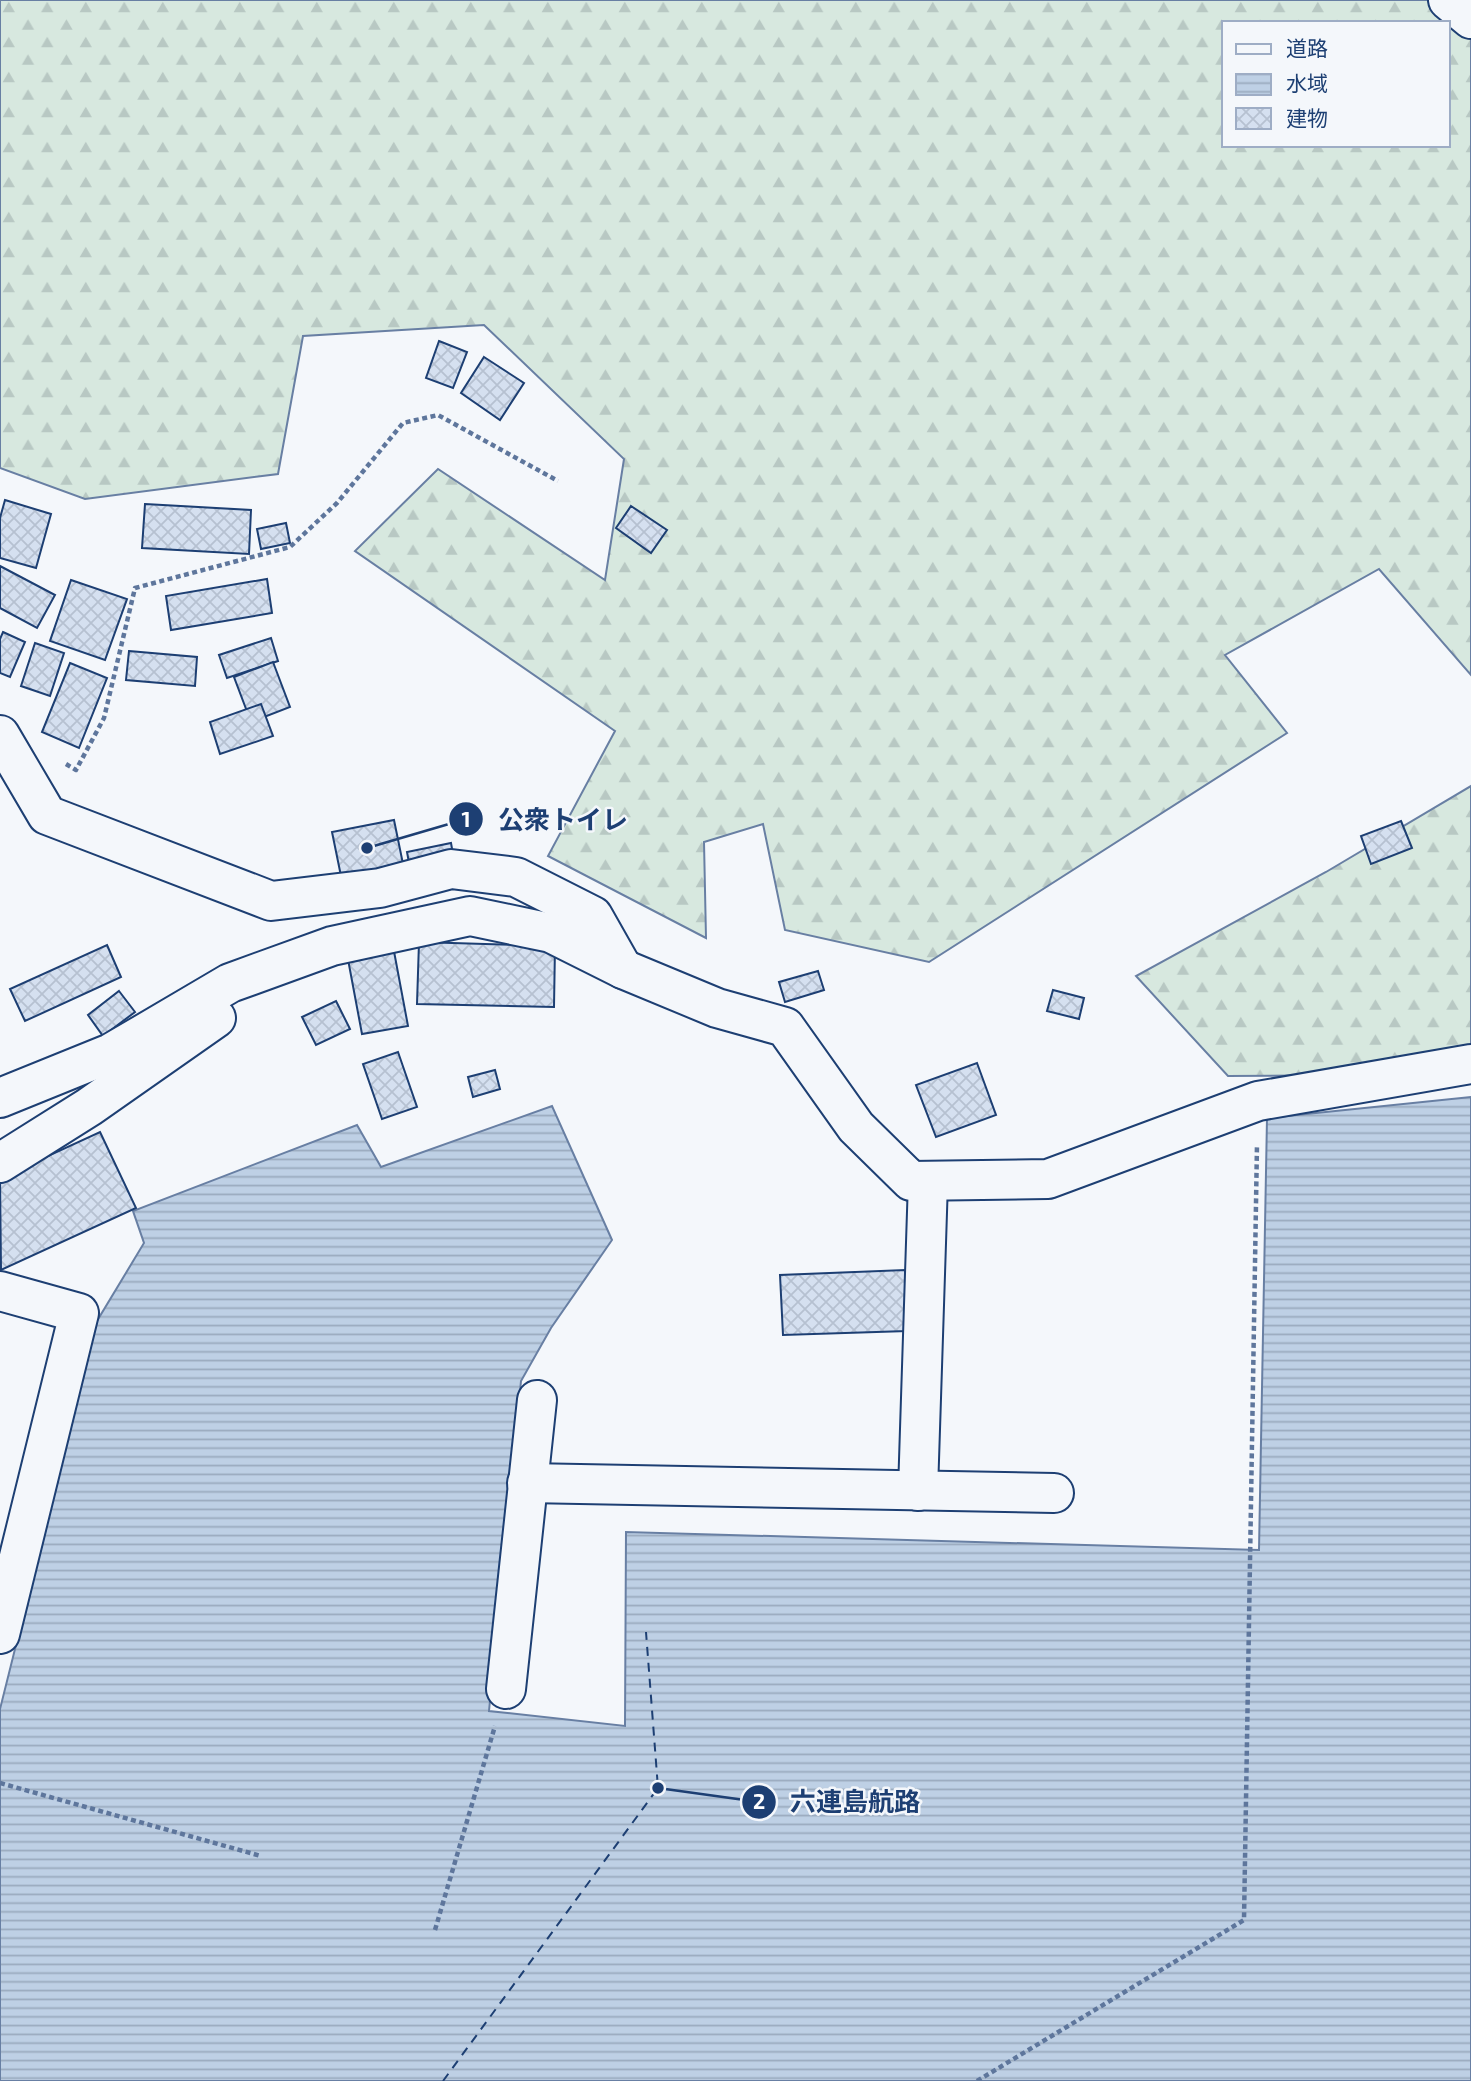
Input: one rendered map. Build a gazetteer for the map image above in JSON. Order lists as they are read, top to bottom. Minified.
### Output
{"places":["公衆トイレ","六連島航路"],"legend":["道路","水域","建物"]}
